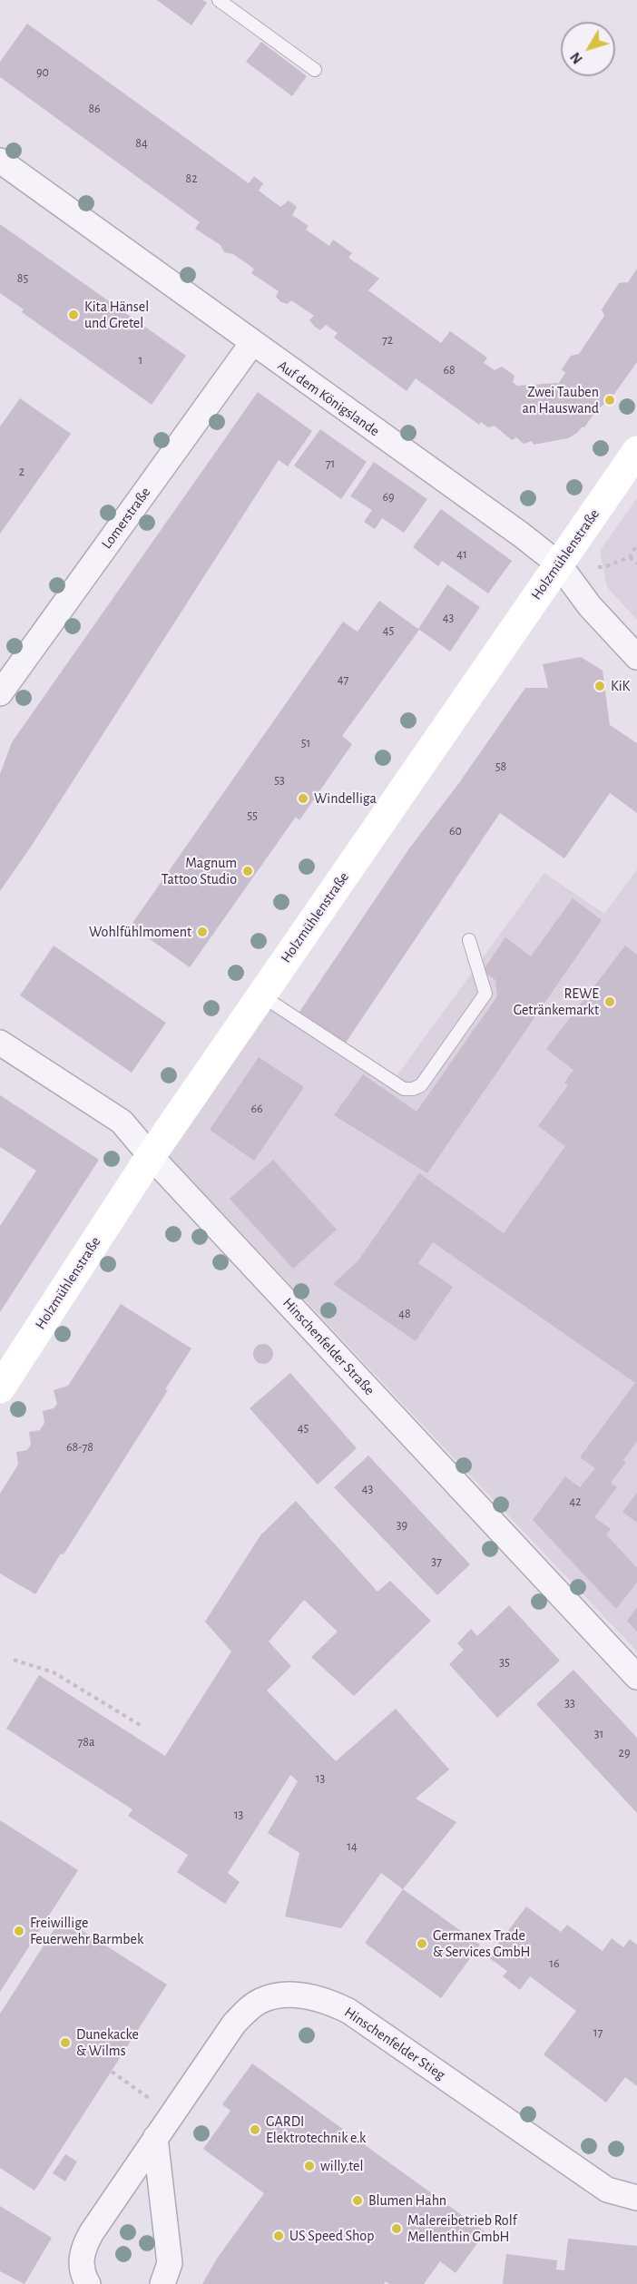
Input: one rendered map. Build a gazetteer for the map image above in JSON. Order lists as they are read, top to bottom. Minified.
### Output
{"streets":{"street":["Auf dem Königslande","Lomerstraße","Holzmühlenstraße","Hinschenfelder Straße","Hinschenfelder Stieg"]},"crossings":[["Auf dem Königslande","Lomerstraße"],["Auf dem Königslande","Holzmühlenstraße"],["Holzmühlenstraße","Hinschenfelder Straße"]],"places":["Kita Hänsel und Gretel","Zwei Tauben an Hauswand","KiK","Windelliga","Magnum Tattoo Studio","Wohlfühlmoment","REWE Getränkemarkt","Freiwillige Feuerwehr Barmbek","Germanex Trade & Services GmbH","Dunekacke & Wilms","GARDI Elektrotechnik e.k","willy.tel","Blumen Hahn","Malereibetrieb Rolf Mellenthin GmbH","US Speed Shop"],"house_numbers":["90","86","84","82","85","72","1","68","71","2","69","41","43","45","47","51","58","53","55","60","66","48","45","68-78","43","42","39","37","35","33","31","78a","29","13","13","14","16","17"],"north":"bottom left"}
